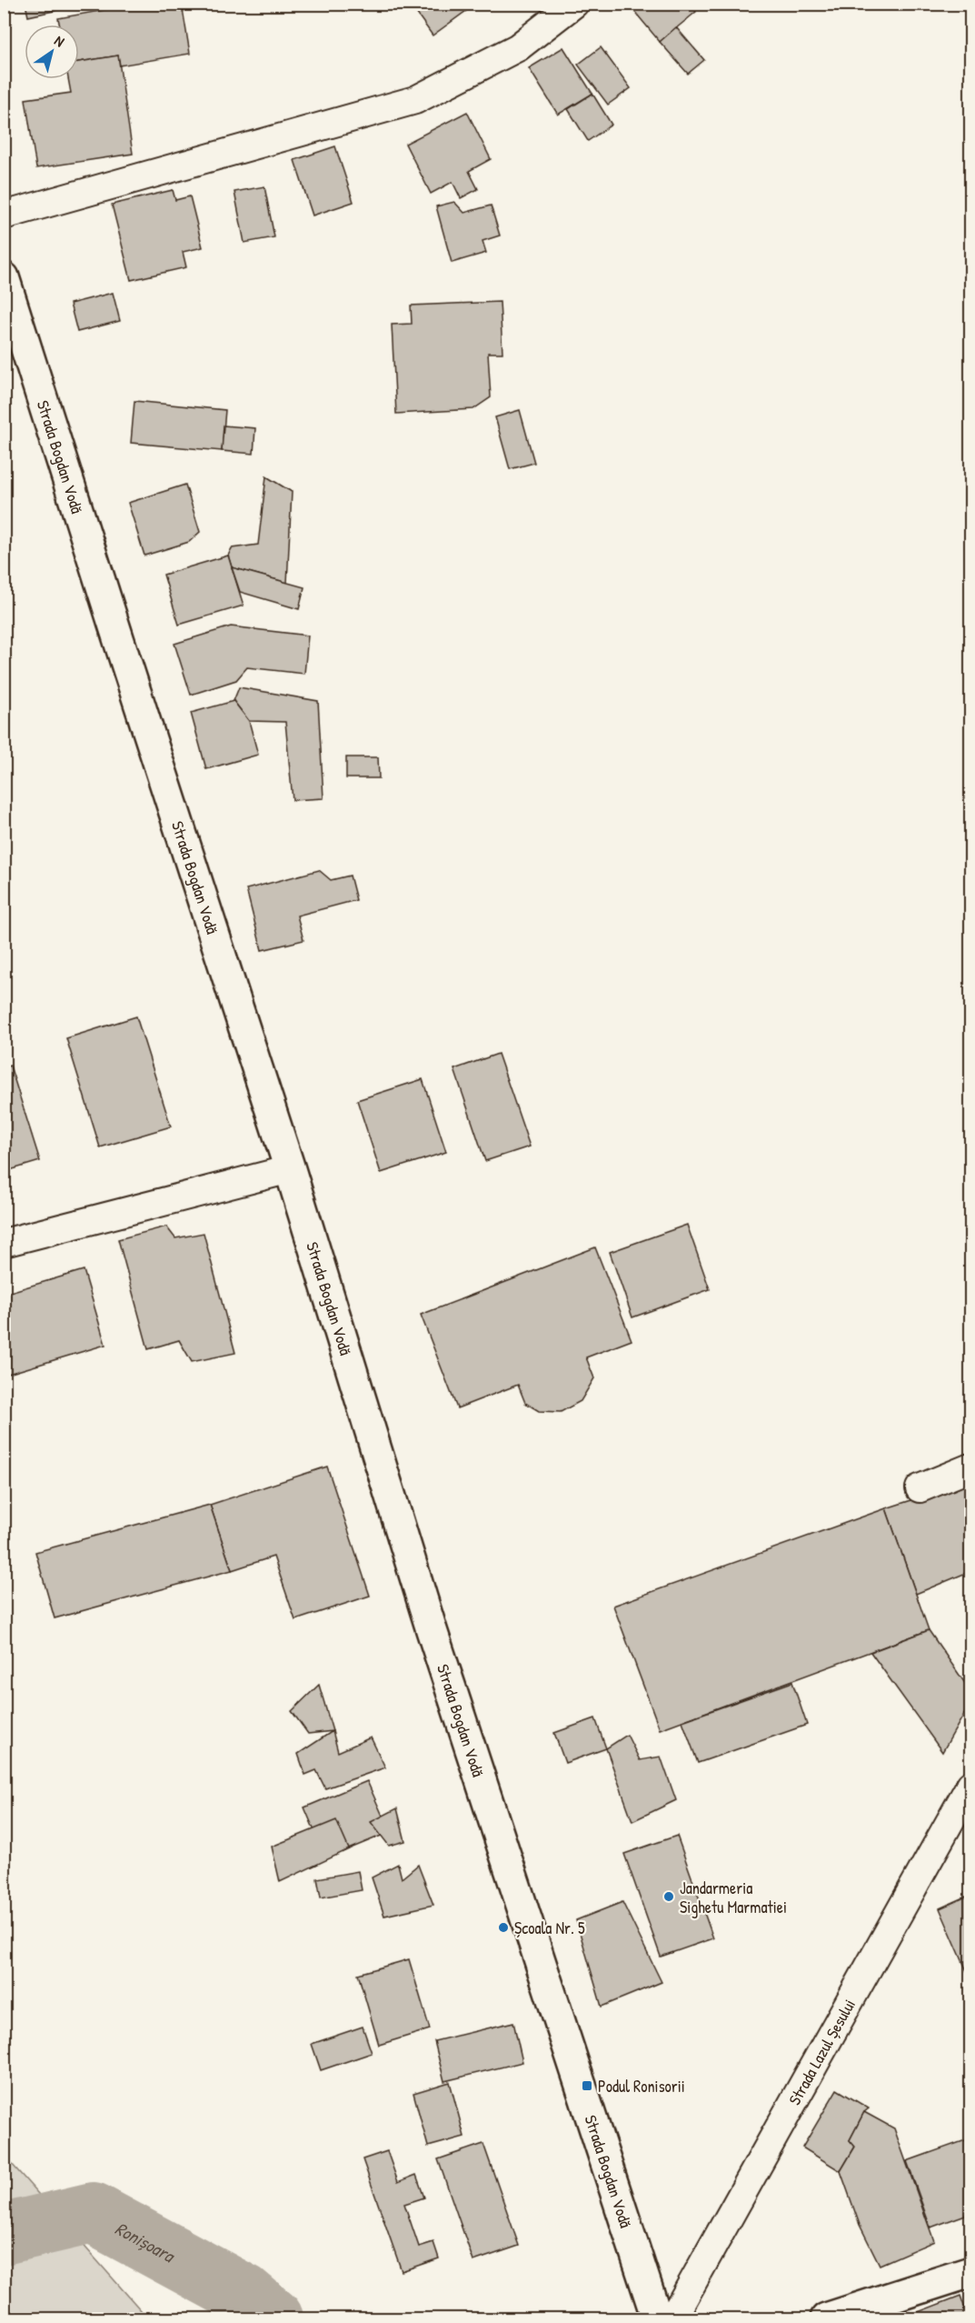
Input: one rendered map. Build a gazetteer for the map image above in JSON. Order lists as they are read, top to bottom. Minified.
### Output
{"streets":{"main road":["Strada Bogdan Vodă"],"street":["Strada Lazul Șesului"]},"water":["Ronișoara"],"places":{"other":["Jandarmeria Sighetu Marmatiei","Școala Nr. 5"],"transit":["Podul Ronisorii"]},"north":"top right"}
